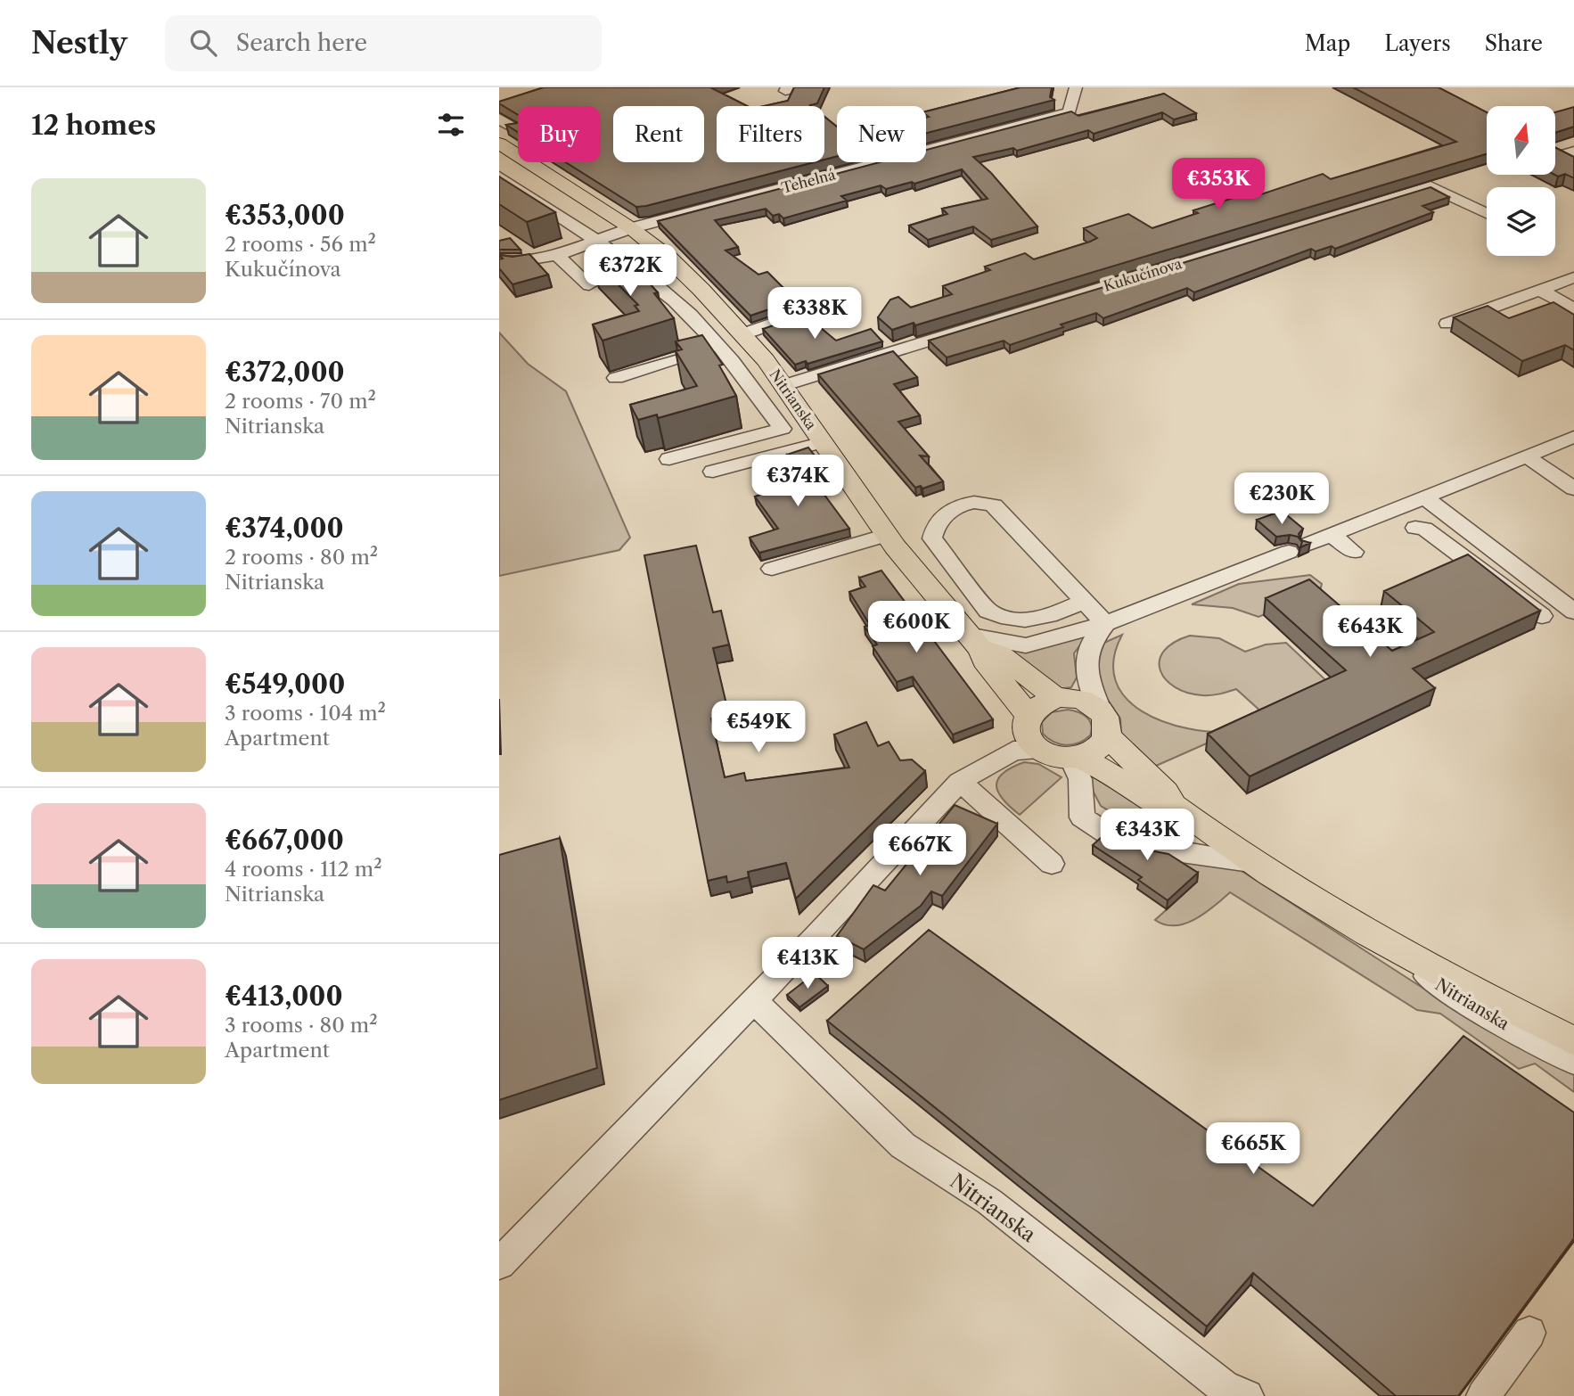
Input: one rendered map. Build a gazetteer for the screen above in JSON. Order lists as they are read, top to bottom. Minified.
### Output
{"streets":{"main road":["Nitrianska"],"street":["Tehelná","Kukučínova"]},"crossings":[["Tehelná","Nitrianska"],["Kukučínova","Nitrianska"]],"north":"top","page":{"header":"Nestly","search":"Search here","nav":["Map","Layers","Share"],"heading":"12 homes","chip":["Buy","Rent","Filters","New"],"price":["€353K","€372K","€338K","€374K","€230K","€600K","€643K","€549K","€343K","€667K","€413K","€665K"],"list":[{"name":"€353,000","note":"2 rooms · 56 m² · Kukučínova"},{"name":"€372,000","note":"2 rooms · 70 m² · Nitrianska"},{"name":"€374,000","note":"2 rooms · 80 m² · Nitrianska"},{"name":"€549,000","note":"3 rooms · 104 m² · Apartment"},{"name":"€667,000","note":"4 rooms · 112 m² · Nitrianska"},{"name":"€413,000","note":"3 rooms · 80 m² · Apartment"}]}}
